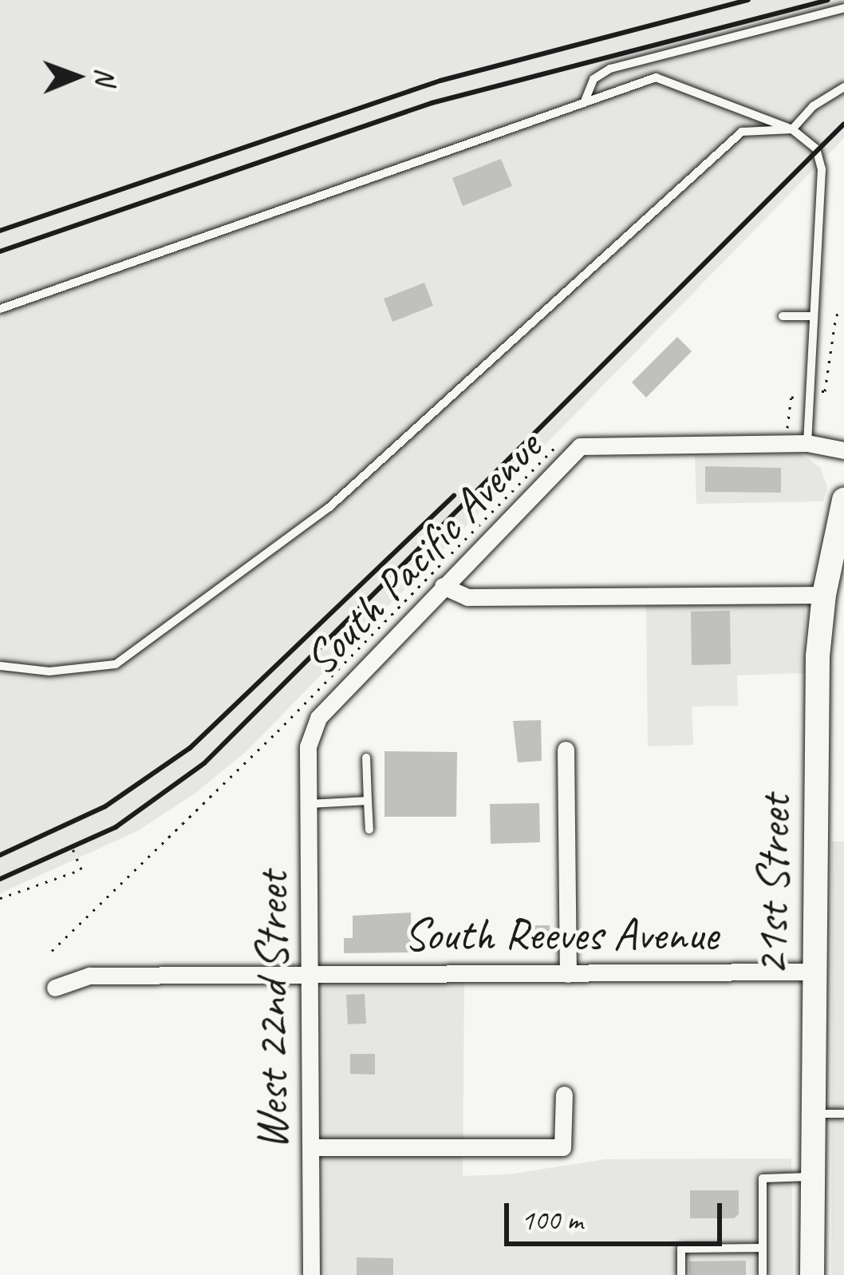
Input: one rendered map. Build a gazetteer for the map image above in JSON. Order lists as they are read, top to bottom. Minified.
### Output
{"streets":{"main road":["21st Street"],"street":["South Pacific Avenue","South Reeves Avenue","West 22nd Street"]},"crossings":[["South Pacific Avenue","West 22nd Street"],["21st Street","South Reeves Avenue"],["South Reeves Avenue","West 22nd Street"]],"scale_bar":"100 m","north":"right"}
